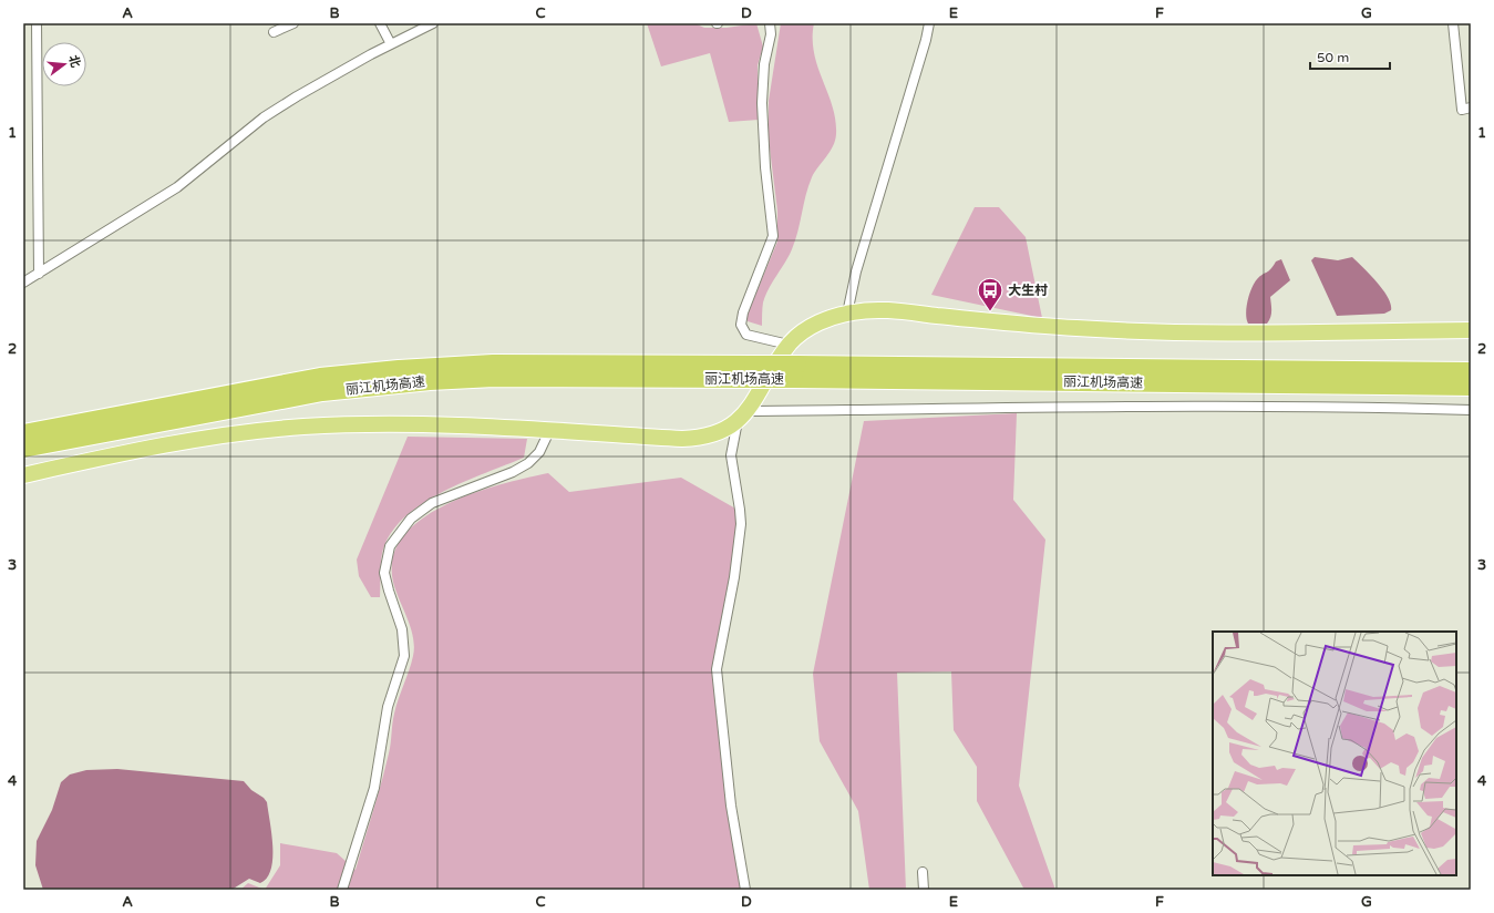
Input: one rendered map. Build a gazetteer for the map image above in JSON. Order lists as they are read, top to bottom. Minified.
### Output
{"streets":{"highway":["丽江机场高速"]},"places":{"bus stop":["大生村"]},"scale_bar":"50 m","north":"right","grid":{"columns":["A","B","C","D","E","F","G"],"rows":["1","2","3","4"]}}
